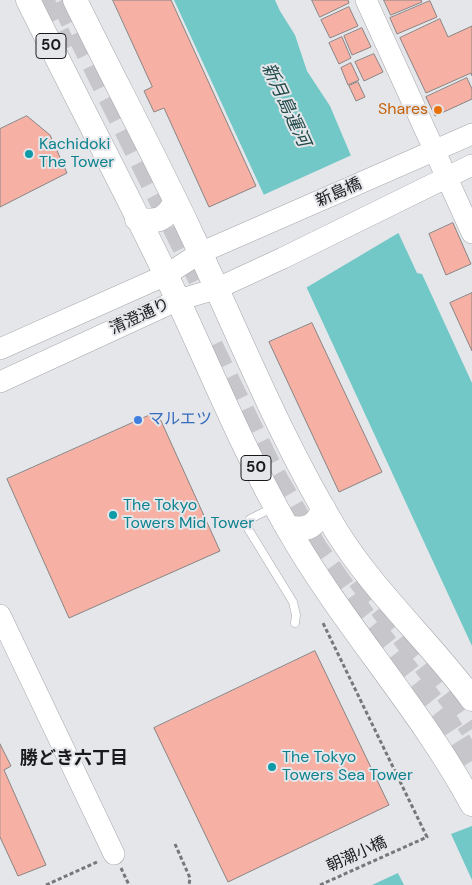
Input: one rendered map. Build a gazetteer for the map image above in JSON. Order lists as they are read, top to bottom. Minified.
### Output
{"streets":{"main road":["50"],"street":["新島橋","清澄通り"],"path":["朝潮小橋"]},"crossings":[["50","清澄通り"],["新島橋","清澄通り"]],"districts":["勝どき六丁目"],"water":["新月島運河"],"places":["Shares","Kachidoki The Tower","マルエツ","The Tokyo Towers Mid Tower","The Tokyo Towers Sea Tower"]}
